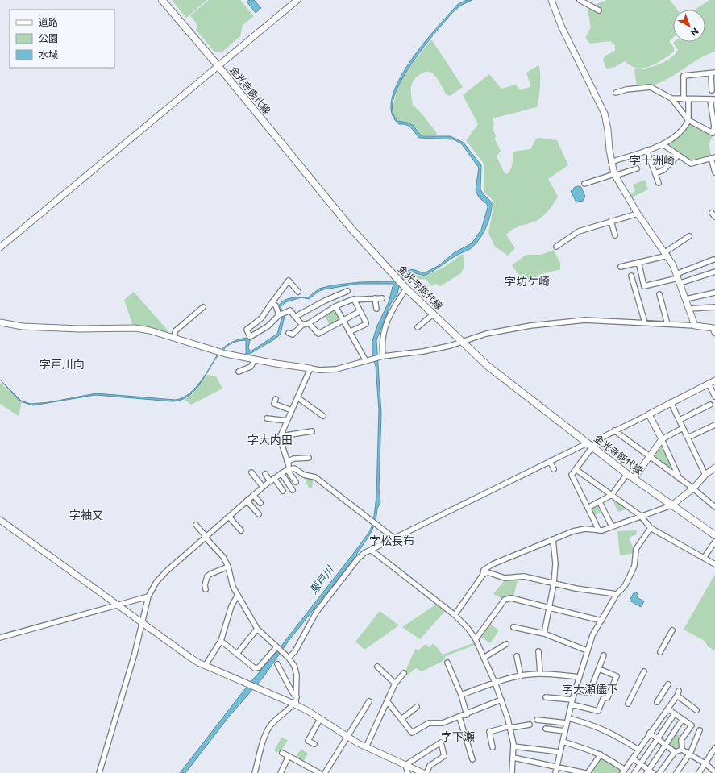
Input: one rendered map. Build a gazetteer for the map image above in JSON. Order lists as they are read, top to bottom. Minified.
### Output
{"streets":{"main road":["金光寺能代線"]},"districts":["字十洲崎","字坊ケ崎","字戸川向","字大内田","字袖又","字松長布","字大瀬儘下","字下瀬"],"water":["悪戸川"],"legend":["道路","公園","水域"],"north":"bottom right"}
